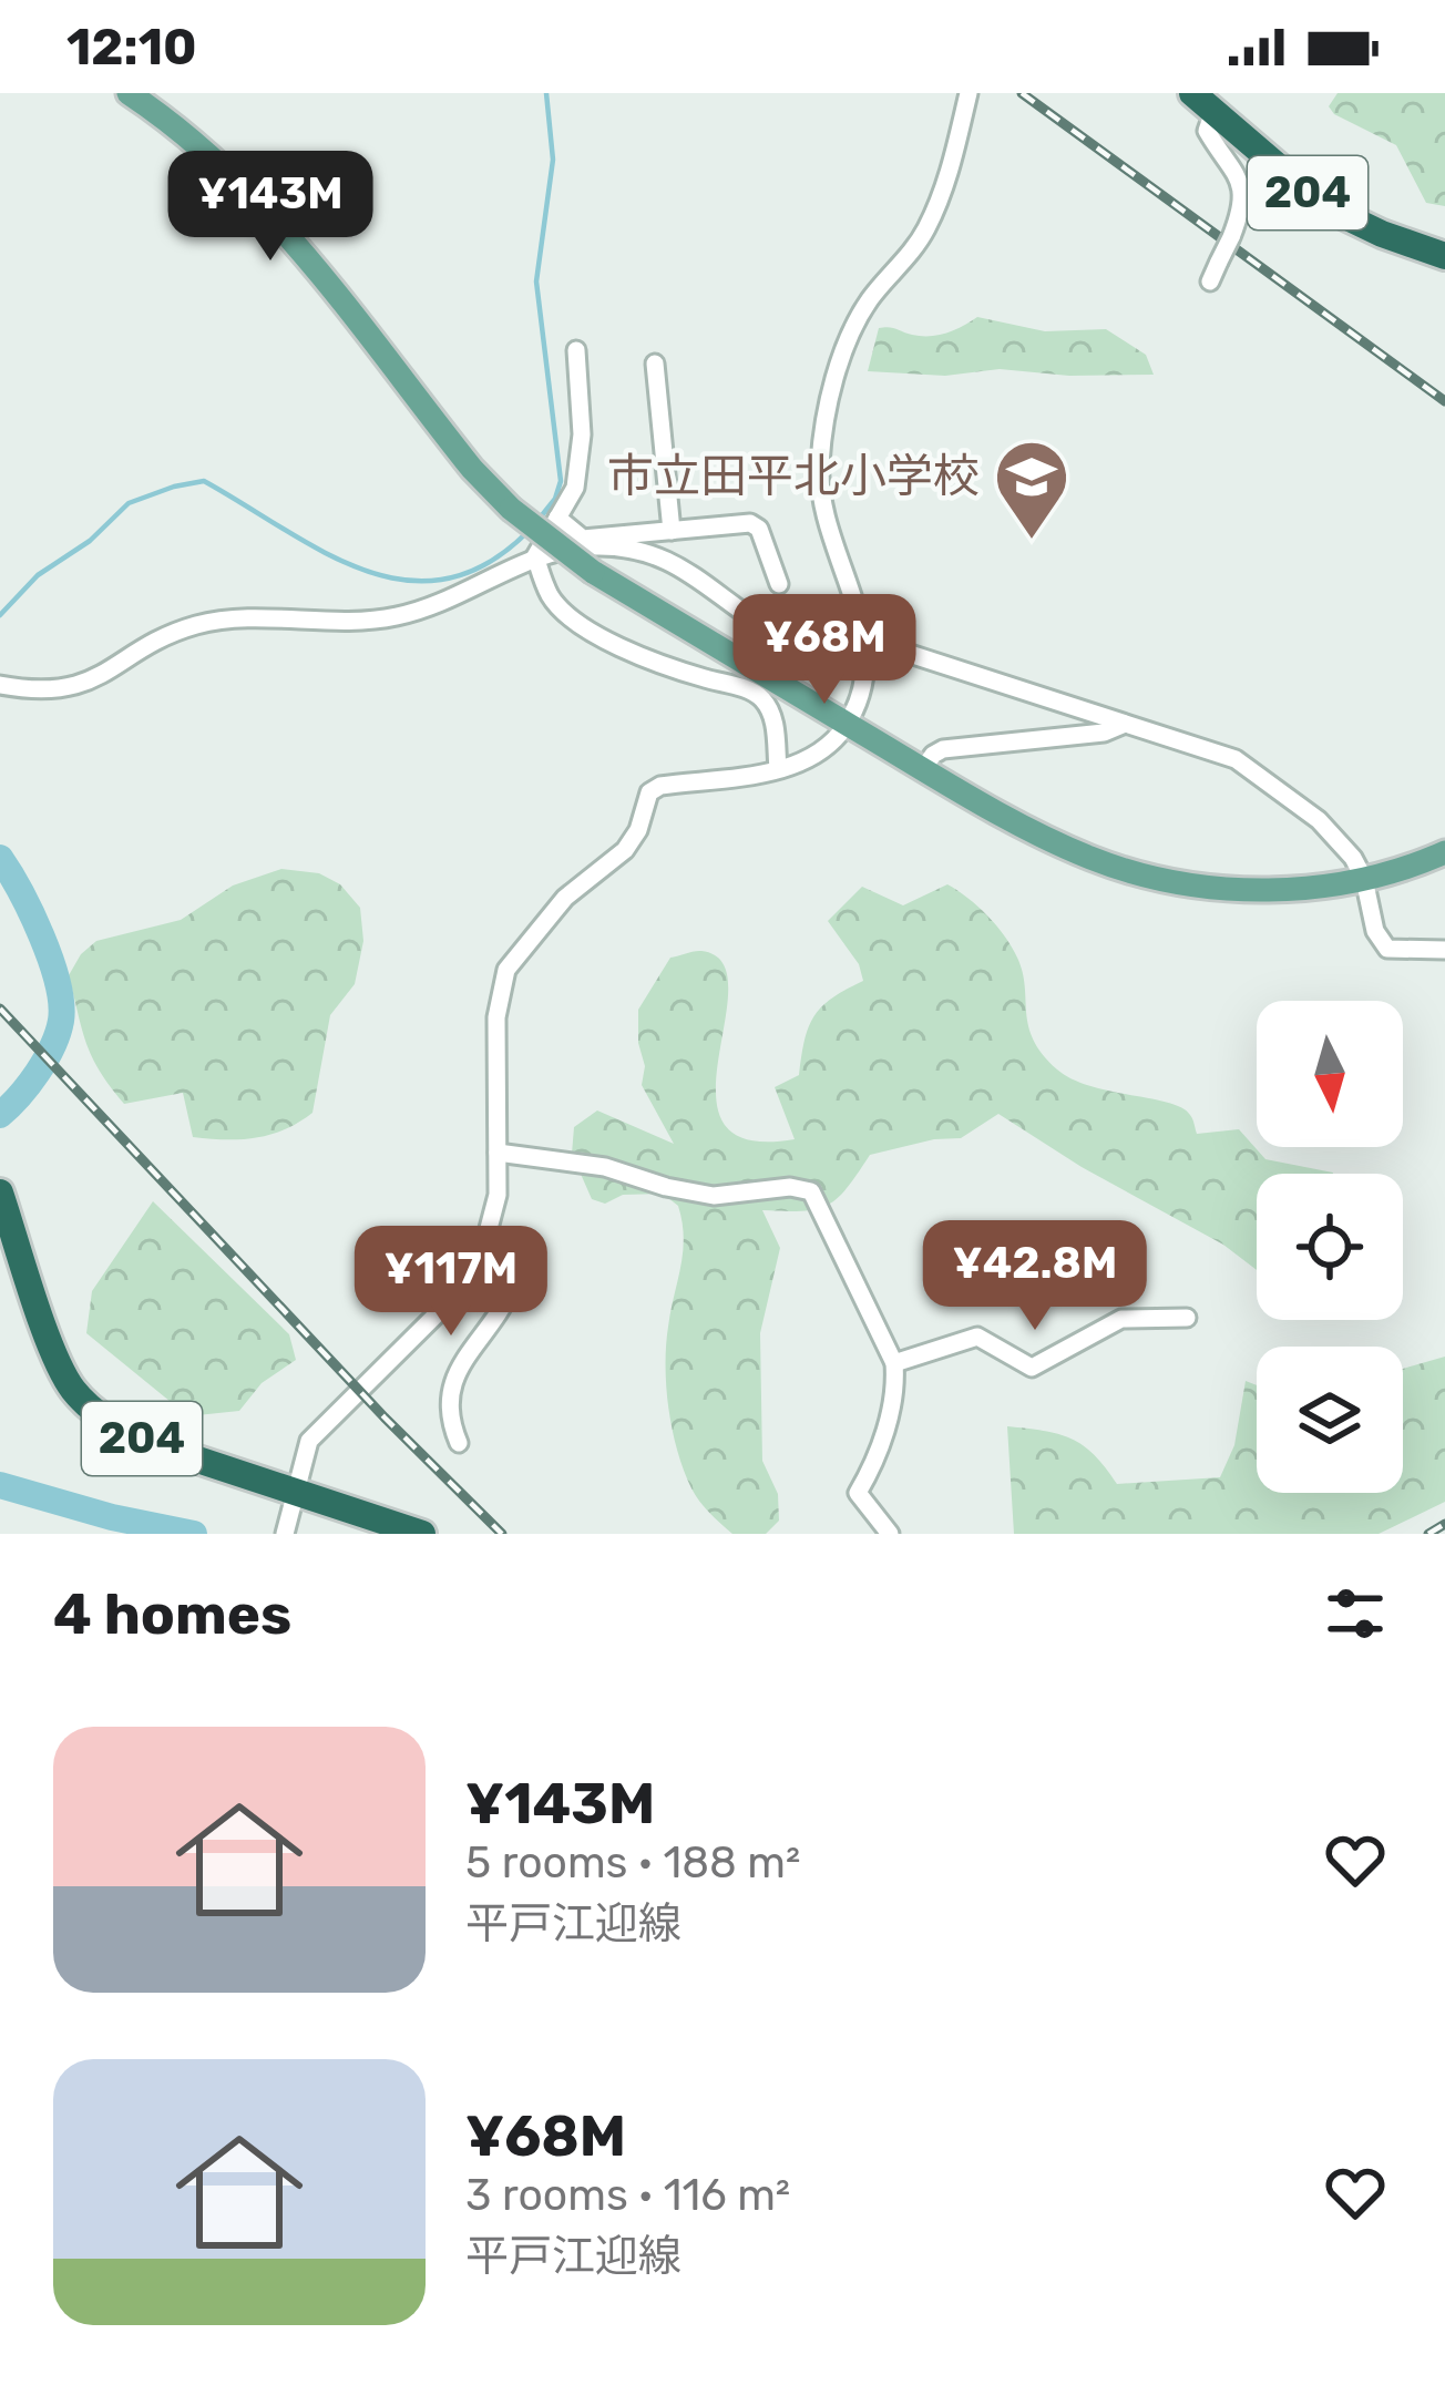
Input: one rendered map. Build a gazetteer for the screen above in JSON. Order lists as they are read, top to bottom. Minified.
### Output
{"streets":{"highway":["204"]},"places":{"school or university":["市立田平北小学校"]},"north":"bottom","page":{"status":"12:10","price":["¥143M","¥68M","¥42.8M","¥117M"],"heading":"4 homes","list":[{"name":"¥143M","note":"5 rooms · 188 m² · 平戸江迎線"},{"name":"¥68M","note":"3 rooms · 116 m² · 平戸江迎線"}]}}
